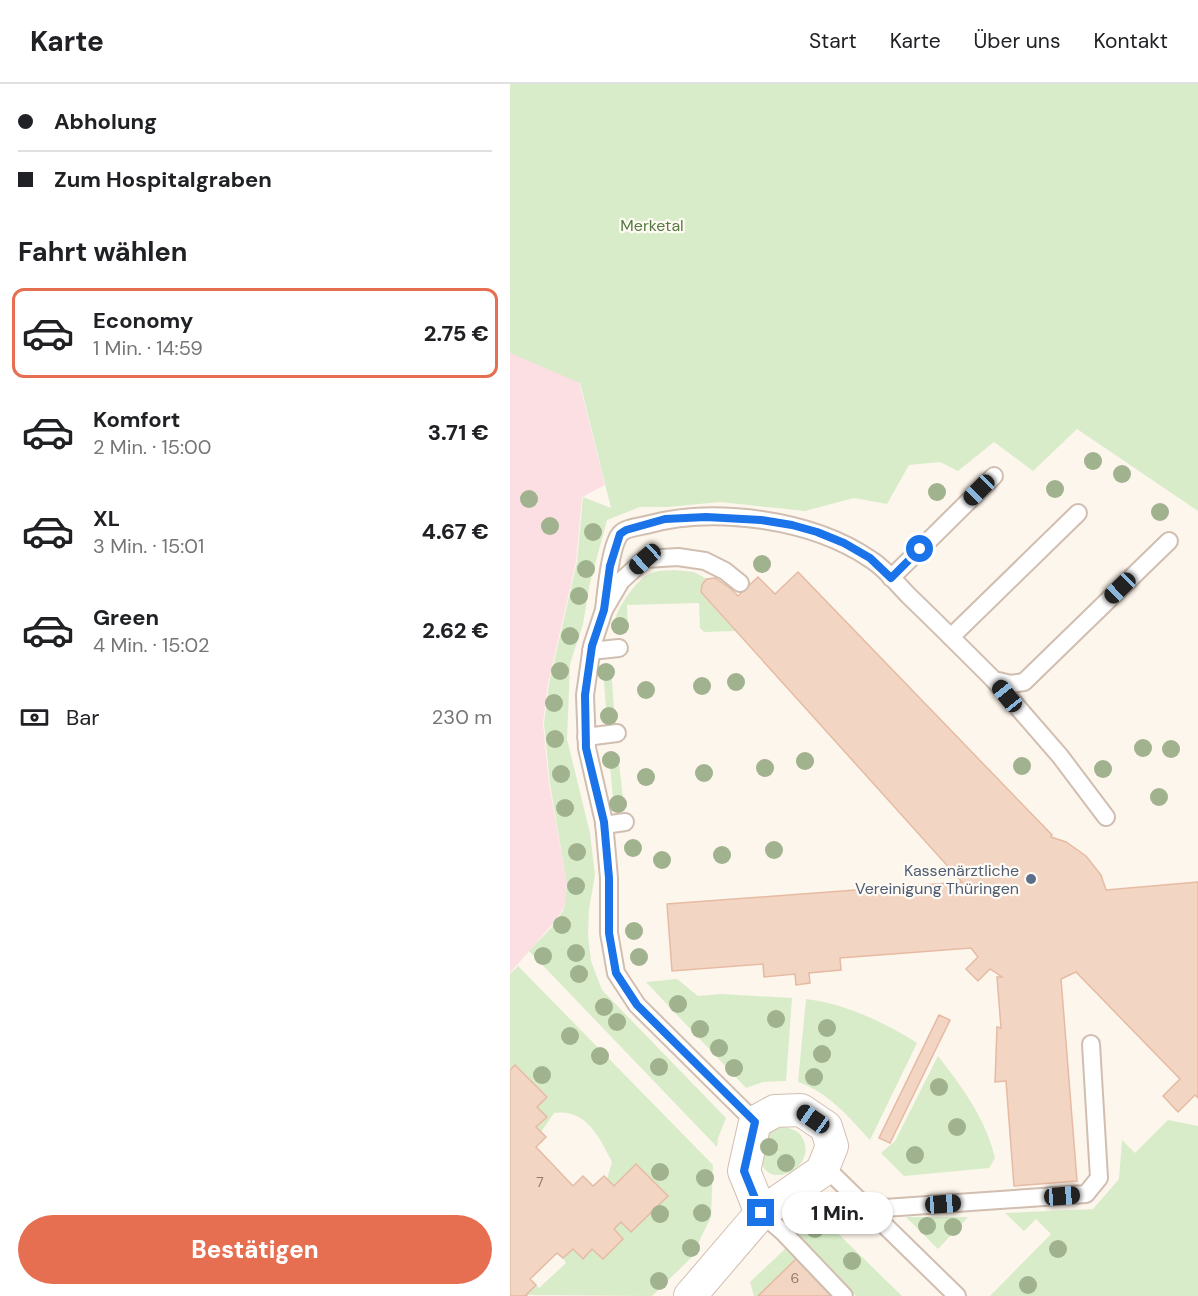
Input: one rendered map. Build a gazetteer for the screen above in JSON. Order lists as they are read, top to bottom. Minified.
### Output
{"parks":["Merketal"],"places":["Kassenärztliche Vereinigung Thüringen"],"house_numbers":["7","6"],"page":{"header":"Karte","nav":["Start","Karte","Über uns","Kontakt"],"banner":["Abholung","Zum Hospitalgraben"],"heading":"Fahrt wählen","list":[{"name":"Economy","note":"1 Min. · 14:59","value":"2.75 €"},{"name":"Komfort","note":"2 Min. · 15:00","value":"3.71 €"},{"name":"XL","note":"3 Min. · 15:01","value":"4.67 €"},{"name":"Green","note":"4 Min. · 15:02","value":"2.62 €"}],"pay":["Bar","230 m"],"bubble":"1 Min.","buttons":"Bestätigen"}}
